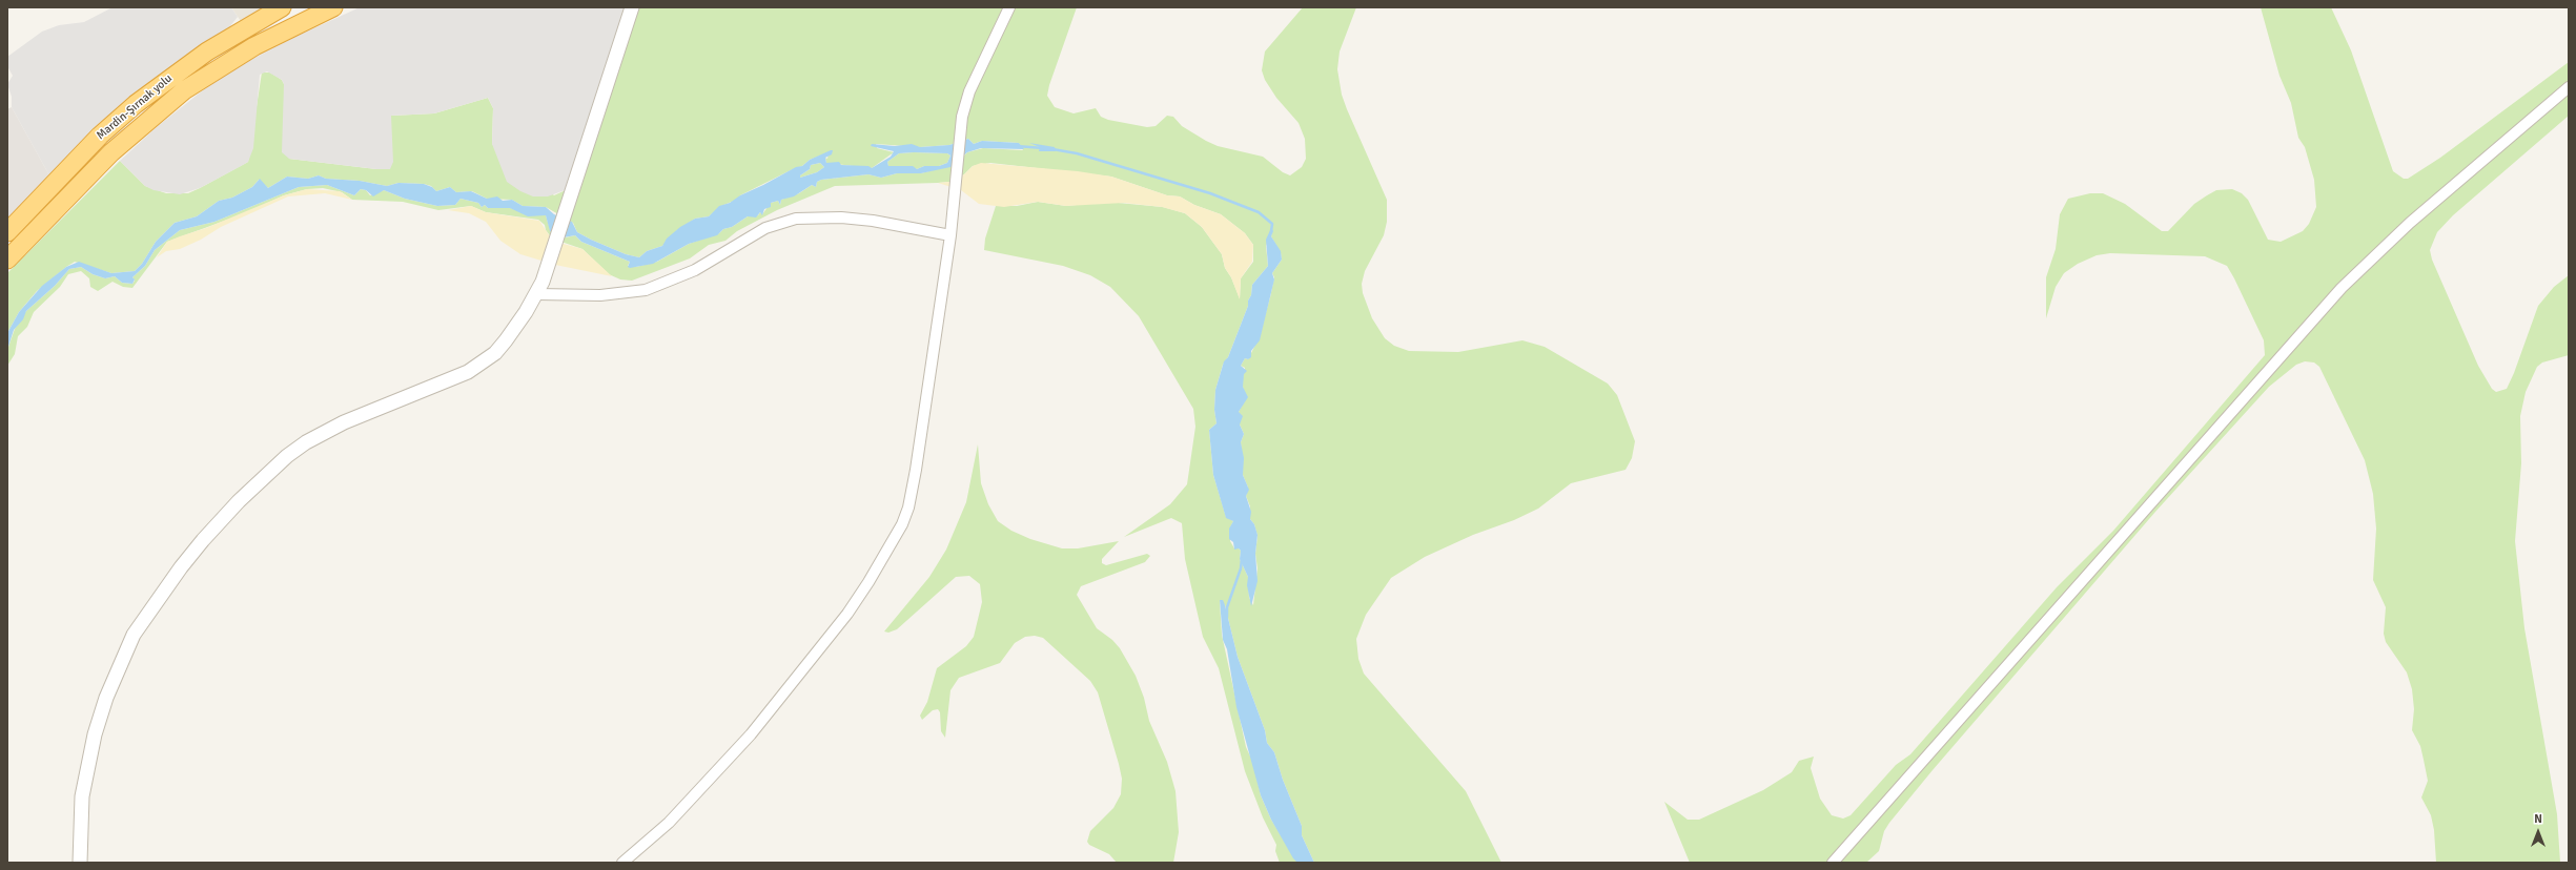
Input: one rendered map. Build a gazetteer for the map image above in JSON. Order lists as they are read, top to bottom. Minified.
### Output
{"streets":{"highway":["Mardin-Şırnak yolu"]},"north":"top"}
